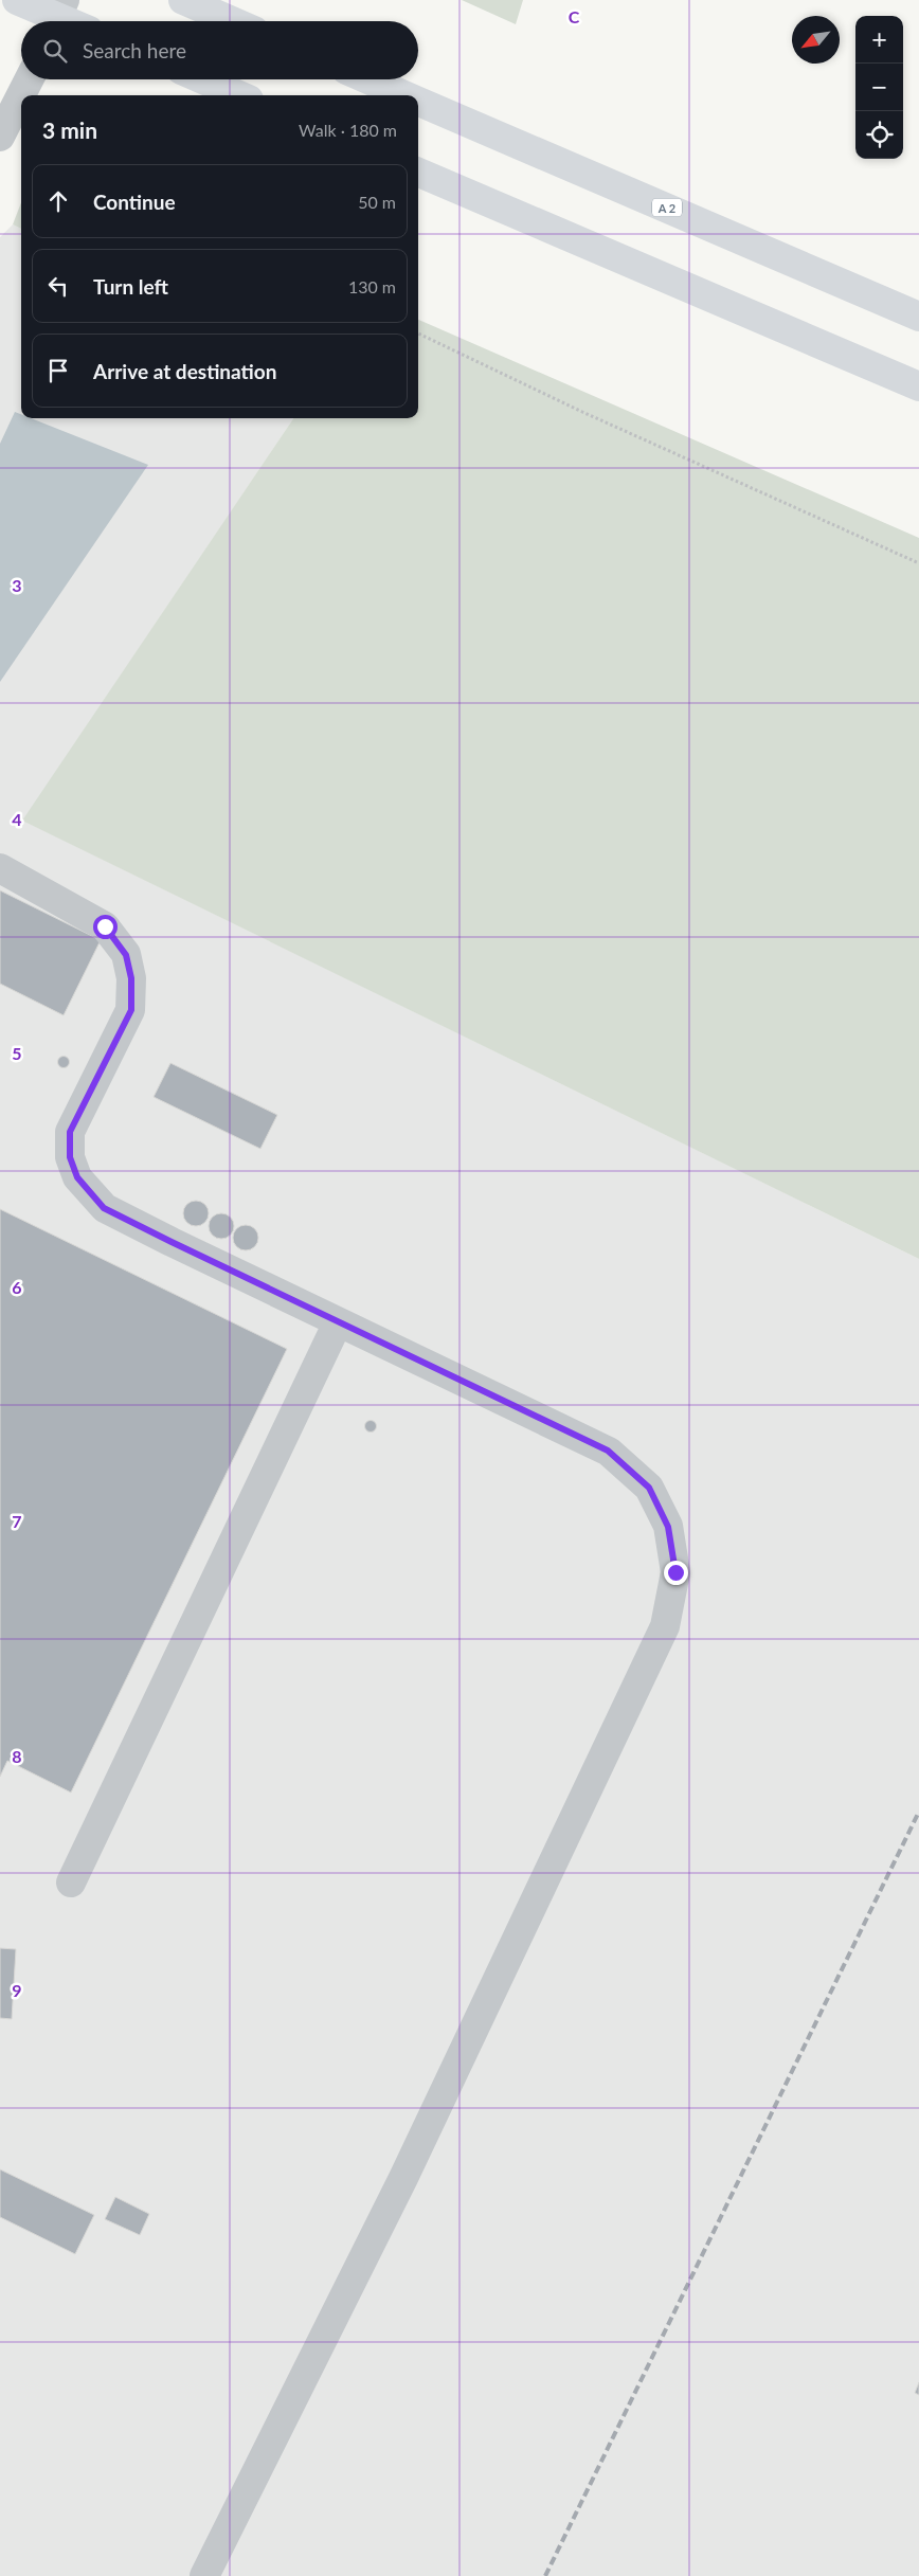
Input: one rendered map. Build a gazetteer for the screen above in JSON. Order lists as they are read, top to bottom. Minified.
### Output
{"streets":{"highway":["A 2"]},"north":"bottom left","page":{"map_buttons":["+","−"],"search":"Search here","heading":["3 min","Walk · 180 m"],"list":[["Continue","50 m"],["Turn left","130 m"],"Arrive at destination"]},"grid":{"columns":["C"],"rows":["3","4","5","6","7","8","9"]}}
